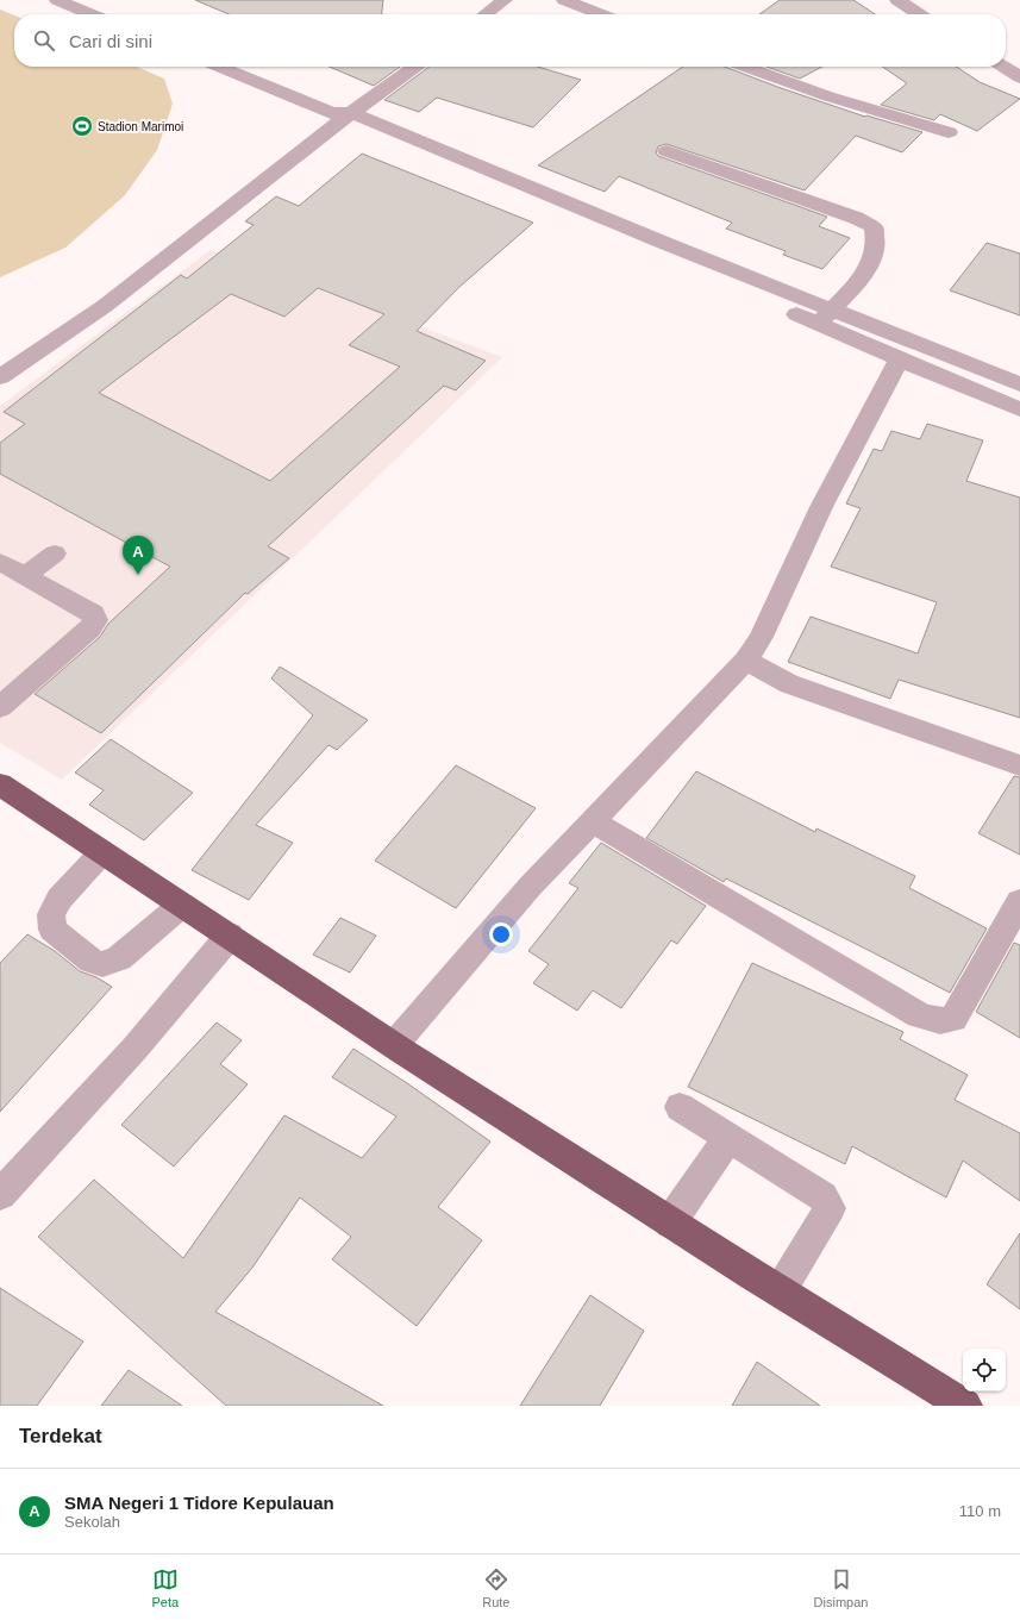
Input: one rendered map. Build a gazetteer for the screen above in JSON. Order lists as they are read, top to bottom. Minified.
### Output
{"places":{"sports":["Stadion Marimoi"]},"page":{"search":"Cari di sini","pins":"A","heading":"Terdekat","list":[{"mark":"A","name":"SMA Negeri 1 Tidore Kepulauan","note":"Sekolah","value":"110 m"}],"nav":["Peta","Rute","Disimpan"]}}
